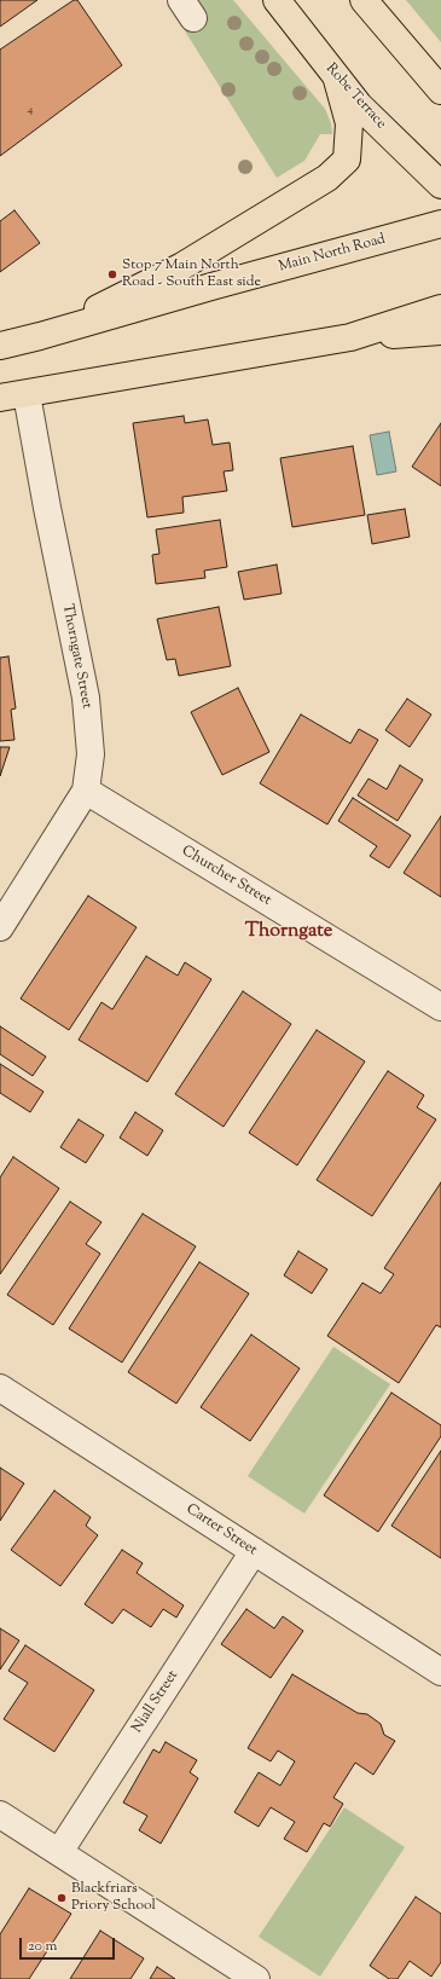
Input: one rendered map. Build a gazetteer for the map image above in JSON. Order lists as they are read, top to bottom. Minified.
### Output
{"streets":{"highway":["Robe Terrace","Main North Road"],"street":["Thorngate Street","Churcher Street","Carter Street","Niall Street"]},"crossings":[["Thorngate Street","Churcher Street"],["Carter Street","Niall Street"]],"districts":["Thorngate"],"places":["Stop 7 Main North Road - South East side","Blackfriars Priory School"],"house_numbers":["4"],"scale_bar":"20 m"}
